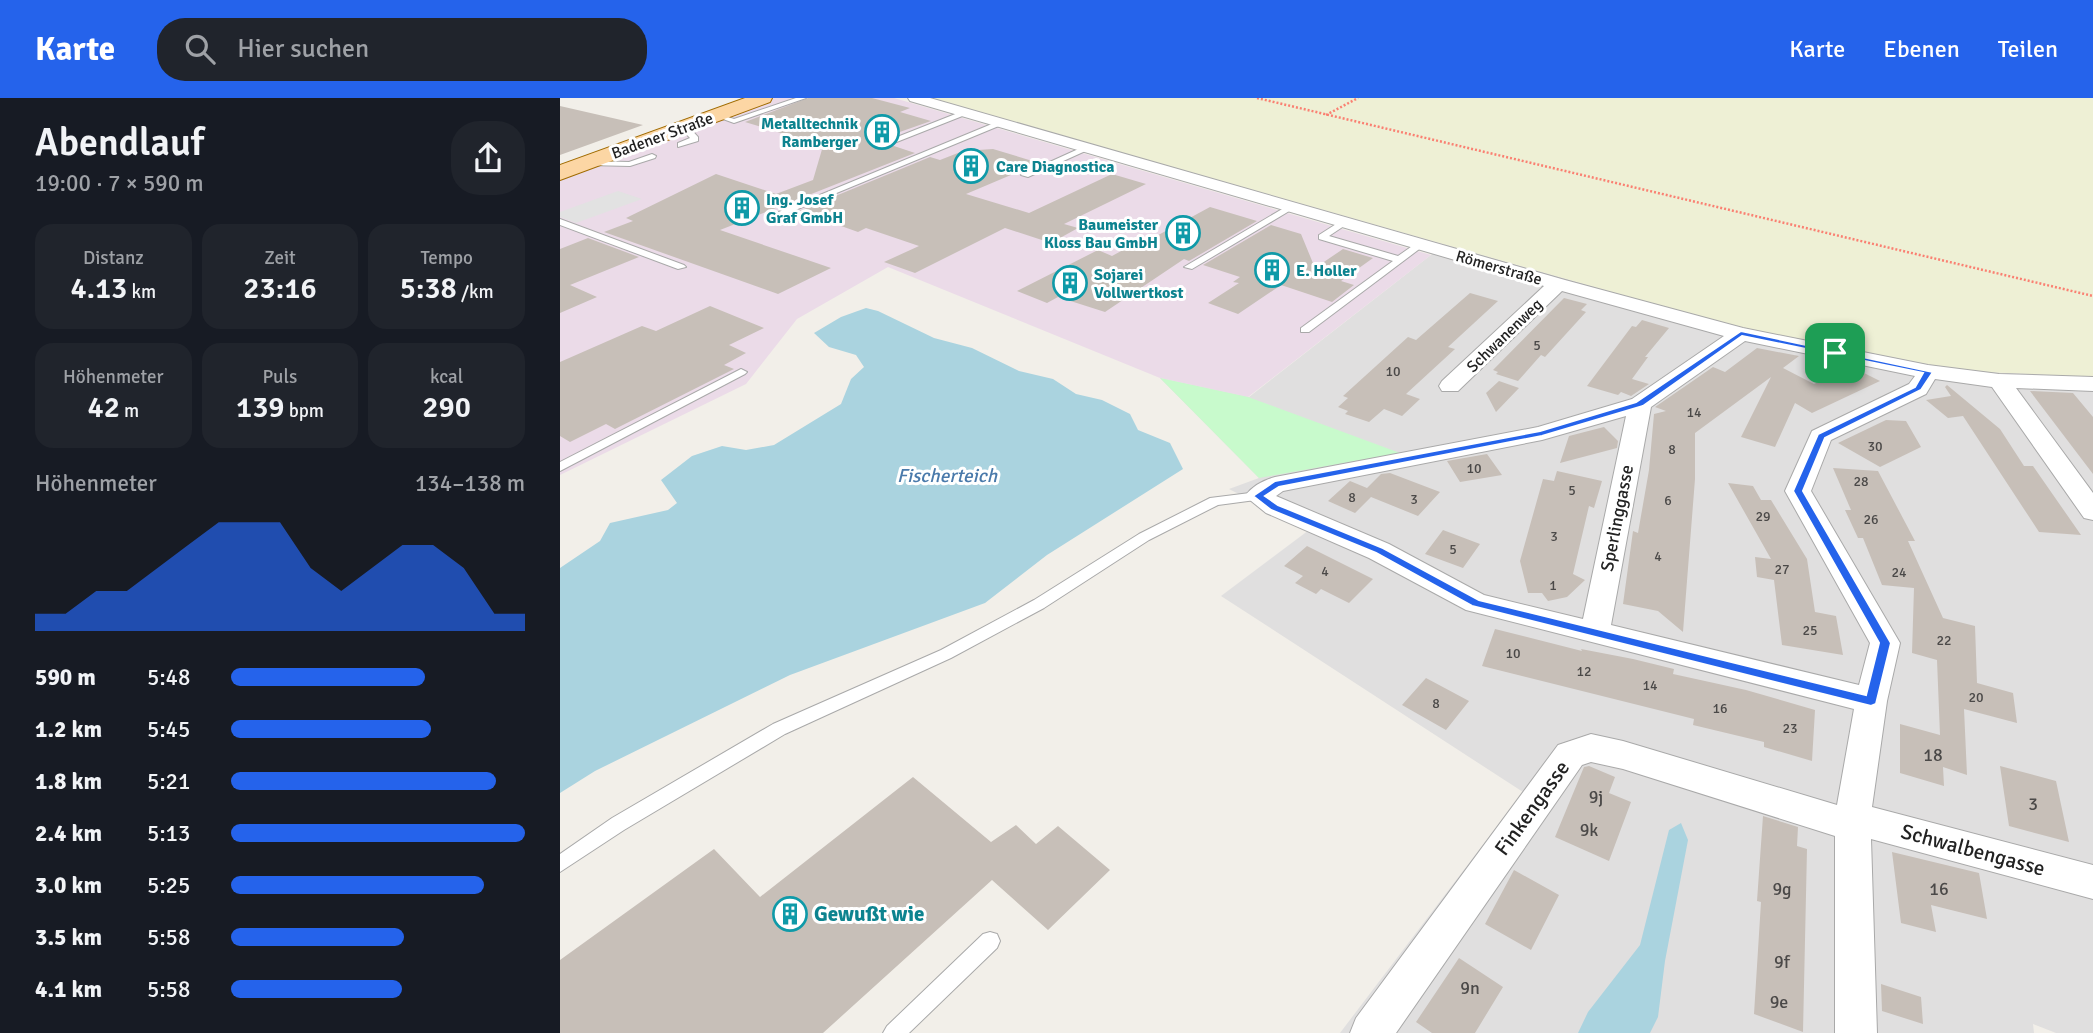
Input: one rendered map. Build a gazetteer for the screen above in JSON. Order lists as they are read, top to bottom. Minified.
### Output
{"streets":{"main road":["Badener Straße"],"street":["Römerstraße","Schwanenweg","Sperlinggasse","Finkengasse","Schwalbengasse"]},"crossings":[["Römerstraße","Schwanenweg"],["Finkengasse","Schwalbengasse"]],"water":["Fischerteich"],"places":{"building":["Metalltechnik Ramberger","Care Diagnostica","Ing. Josef Graf GmbH","Baumeister Kloss Bau GmbH","E. Holler","Sojarei Vollwertkost","Gewußt wie"]},"house_numbers":["5","10","14","30","8","10","28","5","8","3","6","29","26","3","5","4","27","4","24","1","25","22","10","12","14","20","8","16","23","18","9j","3","9k","9g","16","9f","9n","9e"],"page":{"header":"Karte","search":"Hier suchen","nav":["Karte","Ebenen","Teilen"],"heading":["Abendlauf","19:00 · 7 × 590 m"],"stats":[["Distanz","4.13 km"],["Zeit","23:16"],["Tempo","5:38 /km"],["Höhenmeter","42 m"],["Puls","139 bpm"],["kcal","290"]],"chart":["Höhenmeter","134–138 m"],"list":[{"name":"590 m","note":"5:48"},{"name":"1.2 km","note":"5:45"},{"name":"1.8 km","note":"5:21"},{"name":"2.4 km","note":"5:13"},{"name":"3.0 km","note":"5:25"},{"name":"3.5 km","note":"5:58"},{"name":"4.1 km","note":"5:58"}]}}
